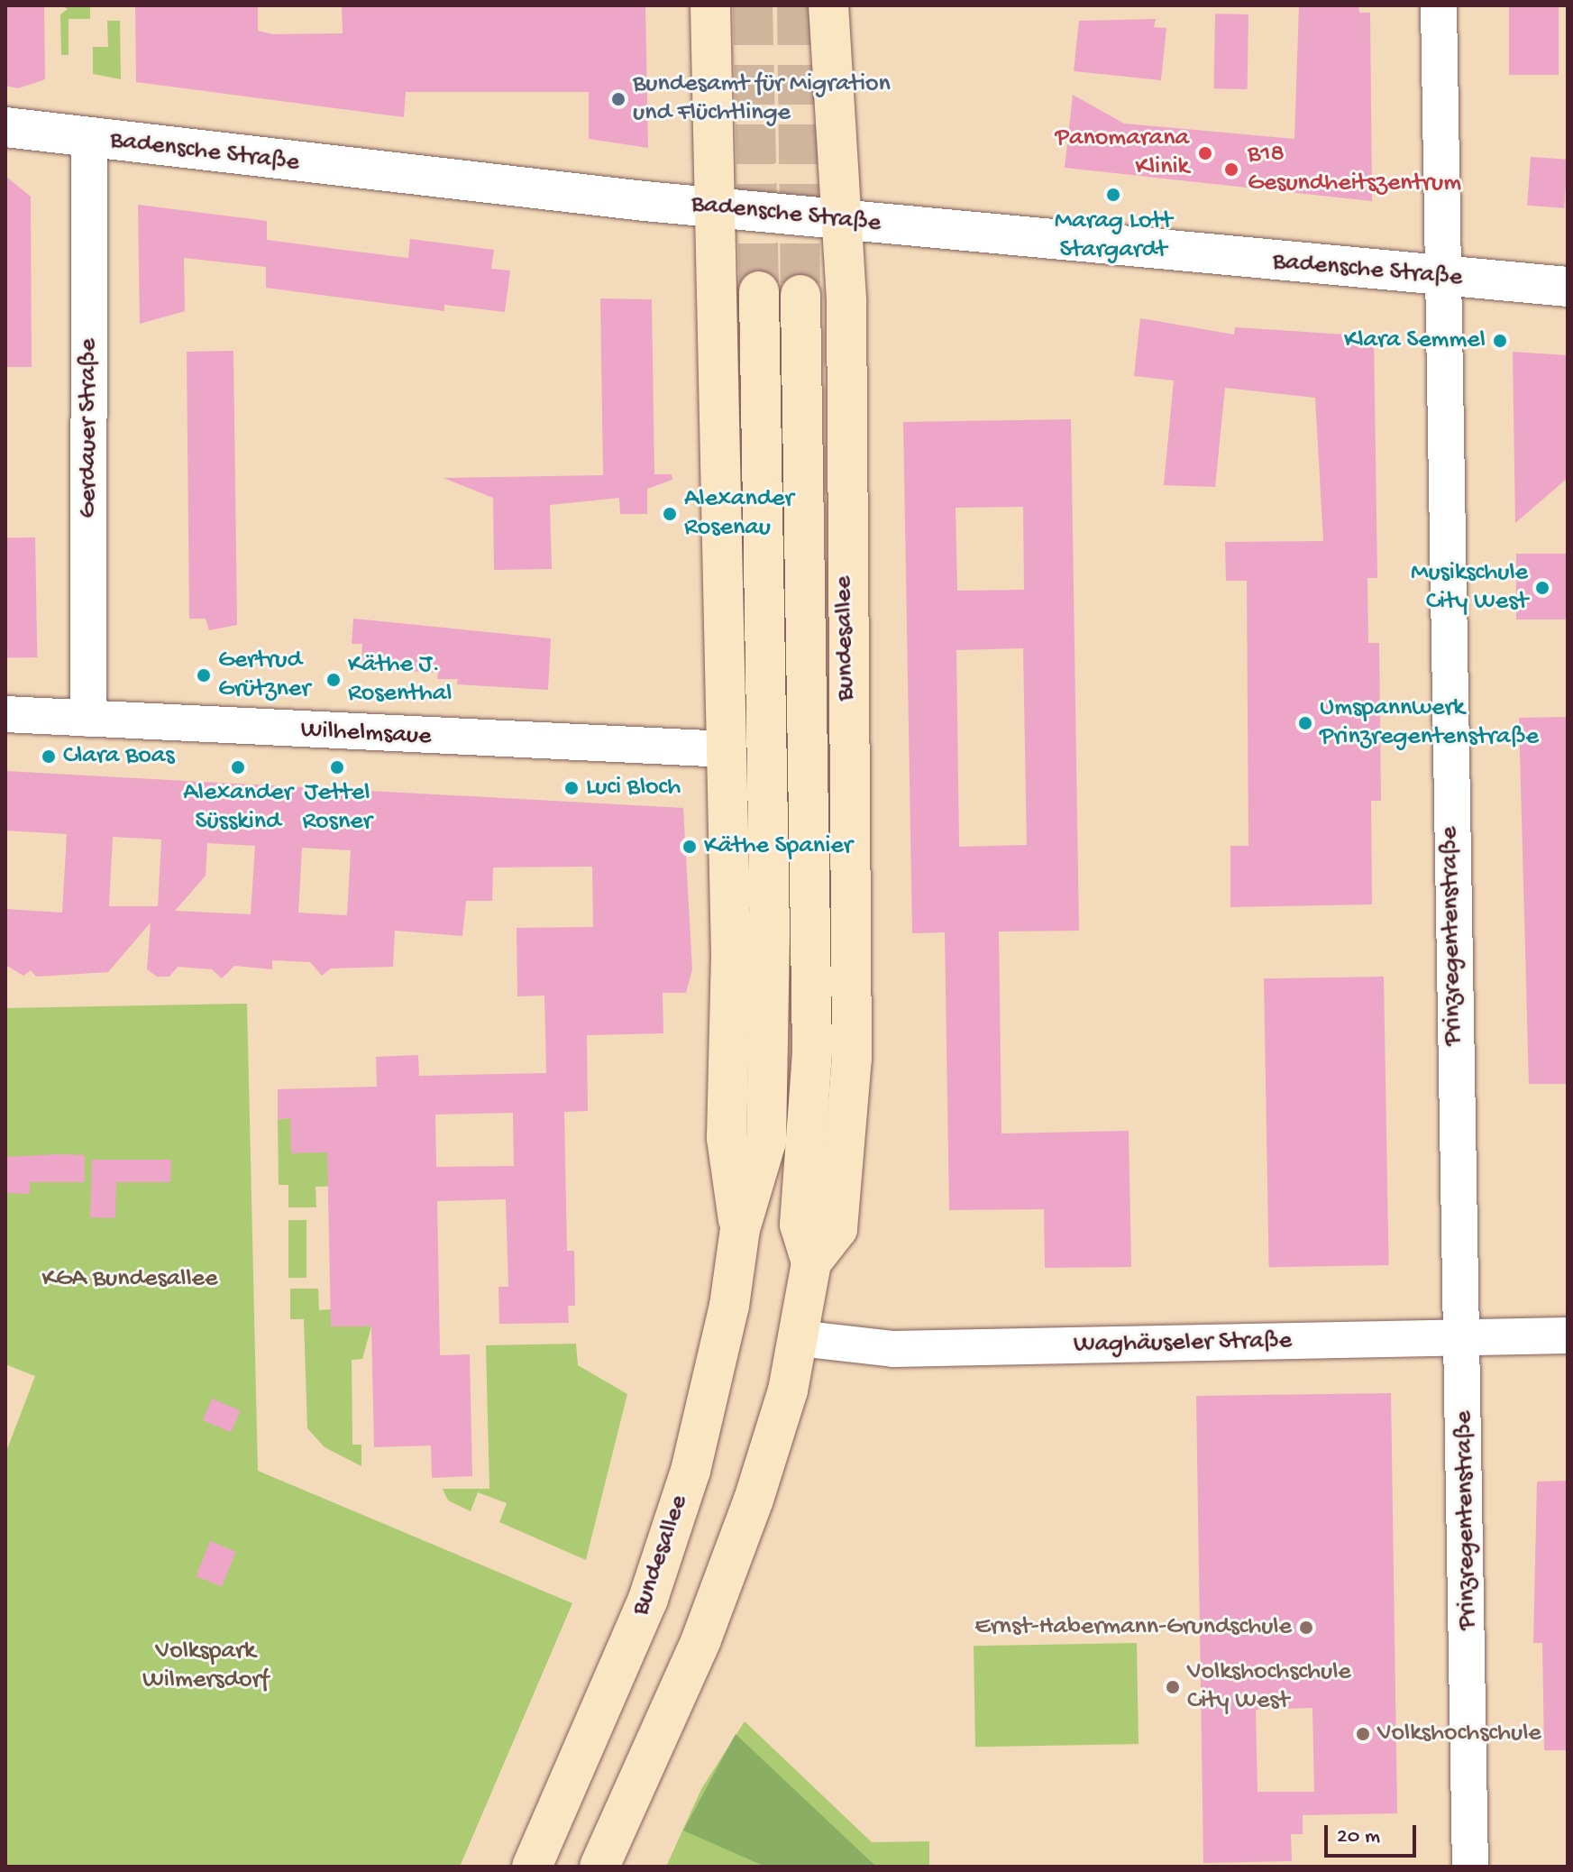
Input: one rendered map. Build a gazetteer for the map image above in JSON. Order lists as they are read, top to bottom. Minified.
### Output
{"streets":{"main road":["Bundesallee"],"street":["Badensche Straße","Gerdauer Straße","Wilhelmsaue","Prinzregentenstraße","Waghäuseler Straße"]},"crossings":[["Badensche Straße","Gerdauer Straße"],["Badensche Straße","Bundesallee"],["Badensche Straße","Prinzregentenstraße"],["Gerdauer Straße","Wilhelmsaue"],["Bundesallee","Wilhelmsaue"],["Bundesallee","Waghäuseler Straße"],["Prinzregentenstraße","Waghäuseler Straße"]],"parks":["KGA Bundesallee","Volkspark Wilmersdorf"],"places":["Bundesamt für Migration und Flüchtlinge","Panomarana Klinik","B18 Gesundheitszentrum","Marag Lott Stargardt","Klara Semmel","Alexander Rosenau","Musikschule City West","Gertrud Grützner","Käthe J. Rosenthal","Umspannwerk Prinzregentenstraße","Clara Boas","Alexander Süsskind","Jettel Rosner","Luci Bloch","Käthe Spanier","Ernst-Habermann-Grundschule","Volkshochschule City West","Volkshochschule"],"scale_bar":"20 m"}
